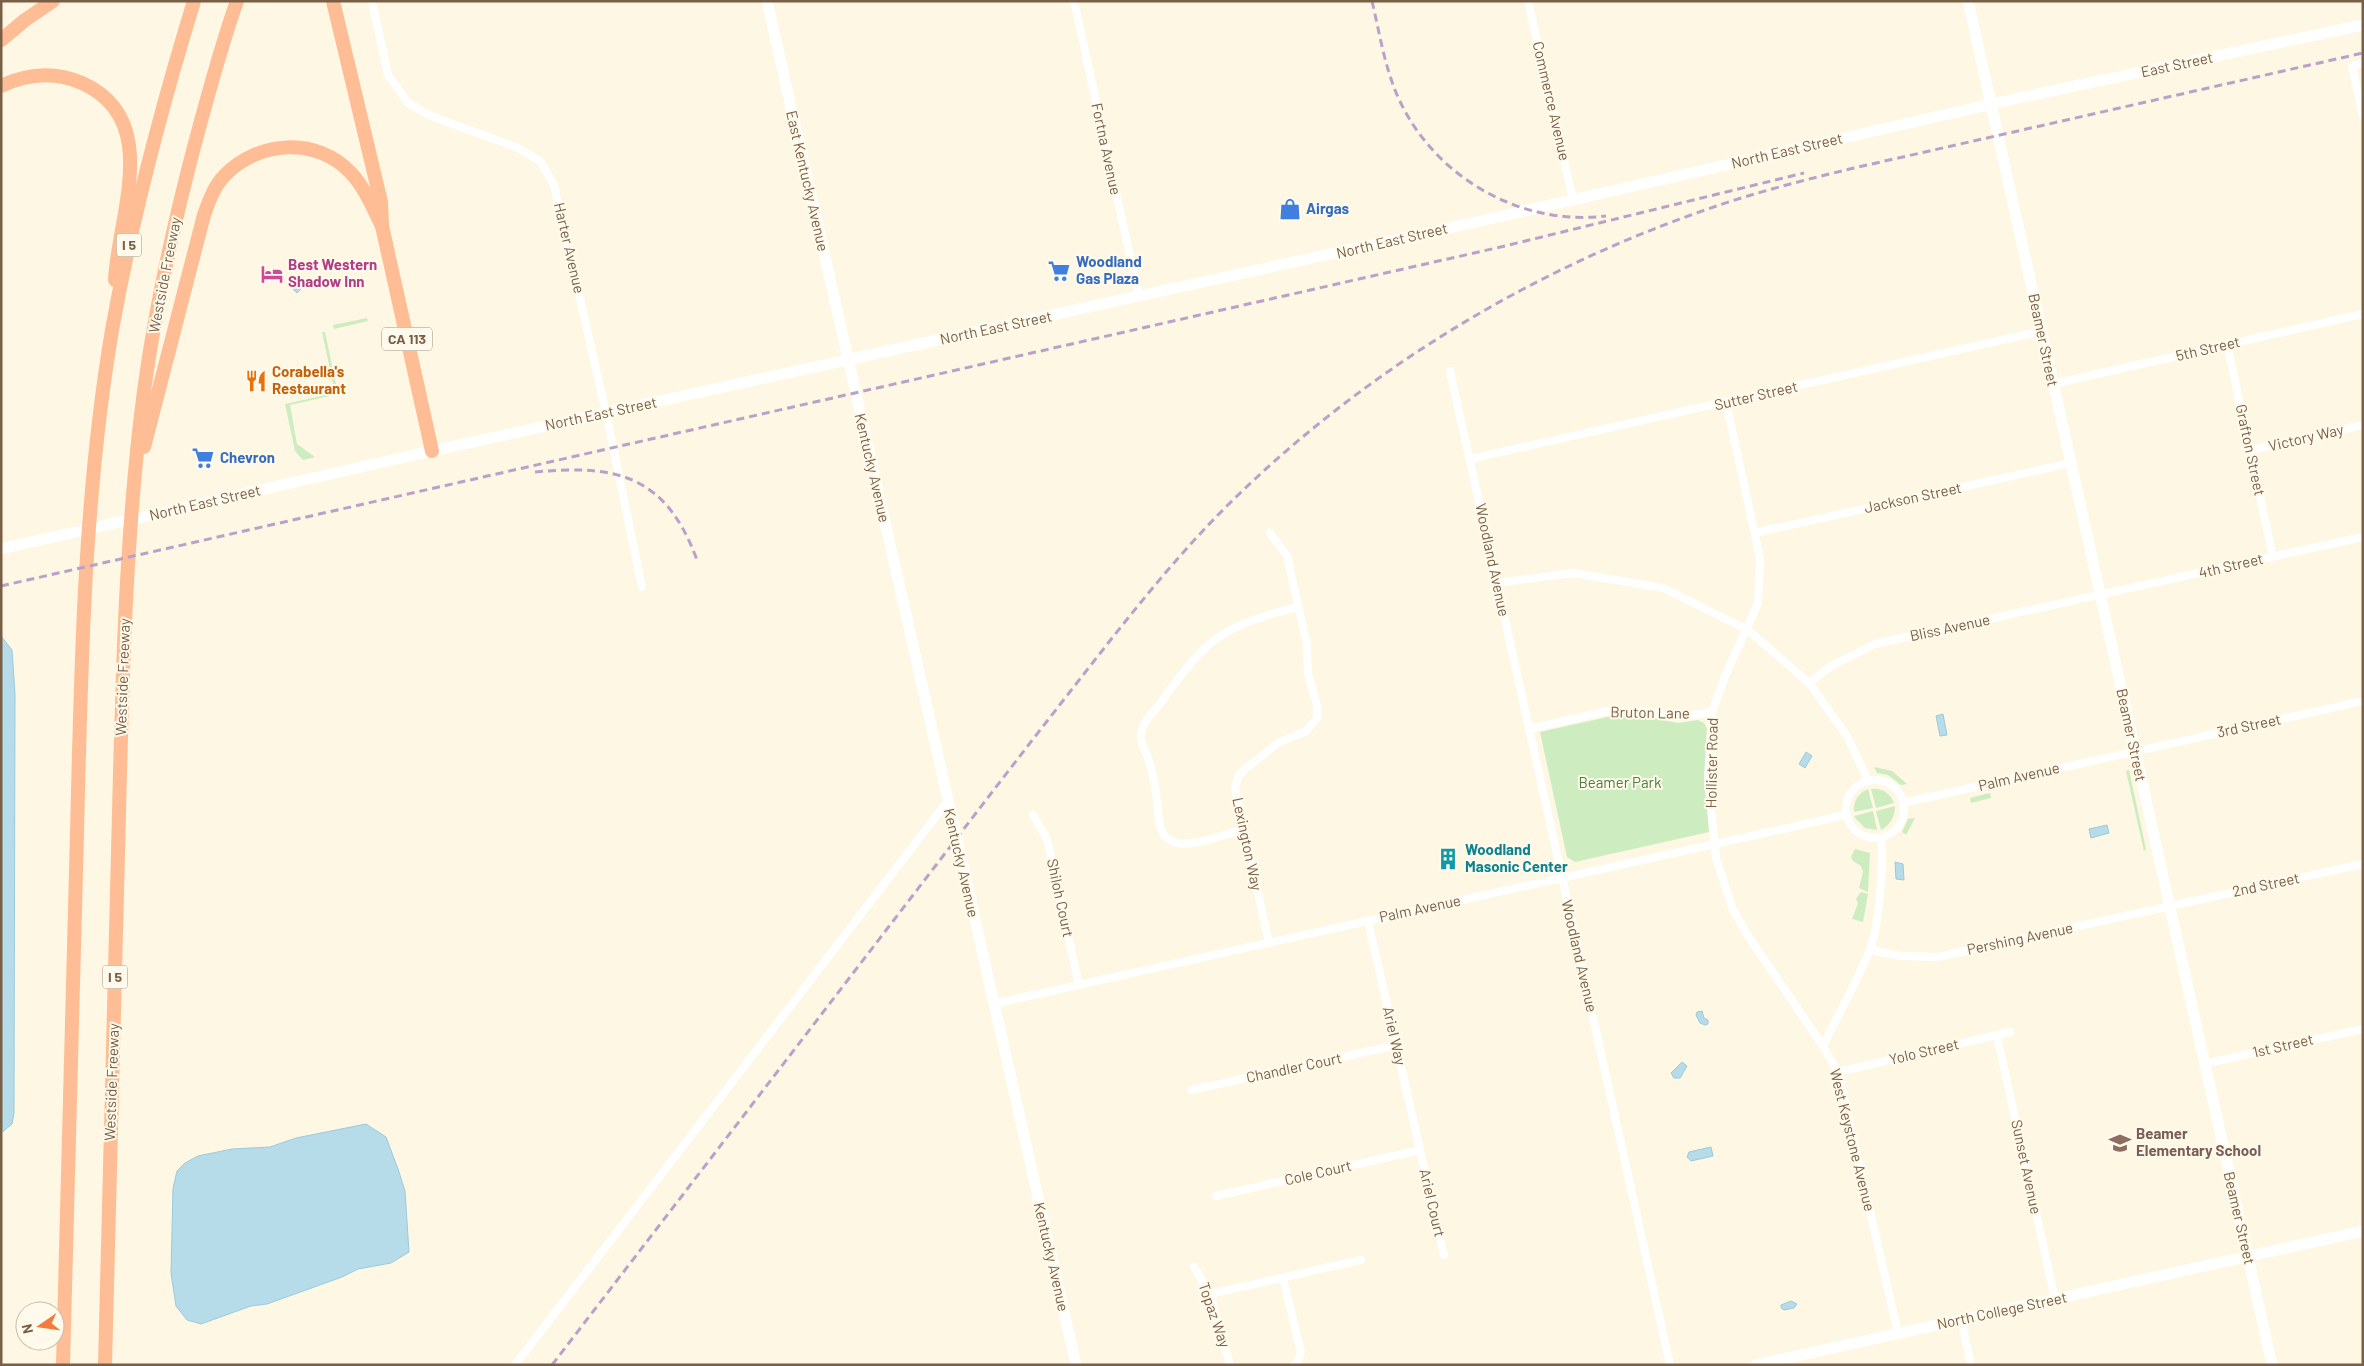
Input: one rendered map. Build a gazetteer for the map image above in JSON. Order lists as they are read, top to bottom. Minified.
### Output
{"streets":{"highway":["I 5","Westside Freeway","CA 113"],"street":["East Street","Commerce Avenue","Fortna Avenue","North East Street","East Kentucky Avenue","Harter Avenue","Beamer Street","5th Street","Sutter Street","Victory Way","Grafton Street","Kentucky Avenue","Jackson Street","Woodland Avenue","4th Street","Bliss Avenue","Bruton Lane","3rd Street","Hollister Road","Palm Avenue","Lexington Way","2nd Street","Shiloh Court","Pershing Avenue","Ariel Way","1st Street","Yolo Street","Chandler Court","West Keystone Avenue","Sunset Avenue","Cole Court","Ariel Court","North College Street","Topaz Way"]},"crossings":[["East Street","North East Street"],["East Street","Beamer Street"],["Commerce Avenue","North East Street"],["Fortna Avenue","North East Street"],["North East Street","East Kentucky Avenue"],["North East Street","Harter Avenue"],["North East Street","CA 113"],["North East Street","Beamer Street"],["North East Street","Kentucky Avenue"],["East Kentucky Avenue","Kentucky Avenue"],["Beamer Street","5th Street"],["Beamer Street","Sutter Street"],["Beamer Street","Jackson Street"],["Beamer Street","4th Street"],["Beamer Street","Bliss Avenue"],["Beamer Street","3rd Street"],["Beamer Street","Palm Avenue"],["Beamer Street","2nd Street"],["Beamer Street","Pershing Avenue"],["Beamer Street","1st Street"],["Beamer Street","North College Street"],["5th Street","Grafton Street"],["Sutter Street","Woodland Avenue"],["Sutter Street","Hollister Road"],["Victory Way","Grafton Street"],["Grafton Street","4th Street"],["Kentucky Avenue","Palm Avenue"],["Jackson Street","Hollister Road"],["Woodland Avenue","Bruton Lane"],["Woodland Avenue","Palm Avenue"],["4th Street","Bliss Avenue"],["Bruton Lane","Hollister Road"],["3rd Street","Palm Avenue"],["Hollister Road","Palm Avenue"],["Hollister Road","West Keystone Avenue"],["Palm Avenue","Lexington Way"],["Palm Avenue","Shiloh Court"],["Palm Avenue","Ariel Way"],["2nd Street","Pershing Avenue"],["Ariel Way","Chandler Court"],["Ariel Way","Cole Court"],["Ariel Way","Ariel Court"],["Yolo Street","West Keystone Avenue"],["Yolo Street","Sunset Avenue"],["West Keystone Avenue","North College Street"],["Sunset Avenue","North College Street"],["Cole Court","Ariel Court"]],"parks":["Beamer Park"],"places":{"shop":["Airgas"],"supermarket":["Woodland Gas Plaza","Chevron"],"hotel":["Best Western Shadow Inn"],"restaurant":["Corabella's Restaurant"],"building":["Woodland Masonic Center"],"school or university":["Beamer Elementary School"]},"north":"left"}
